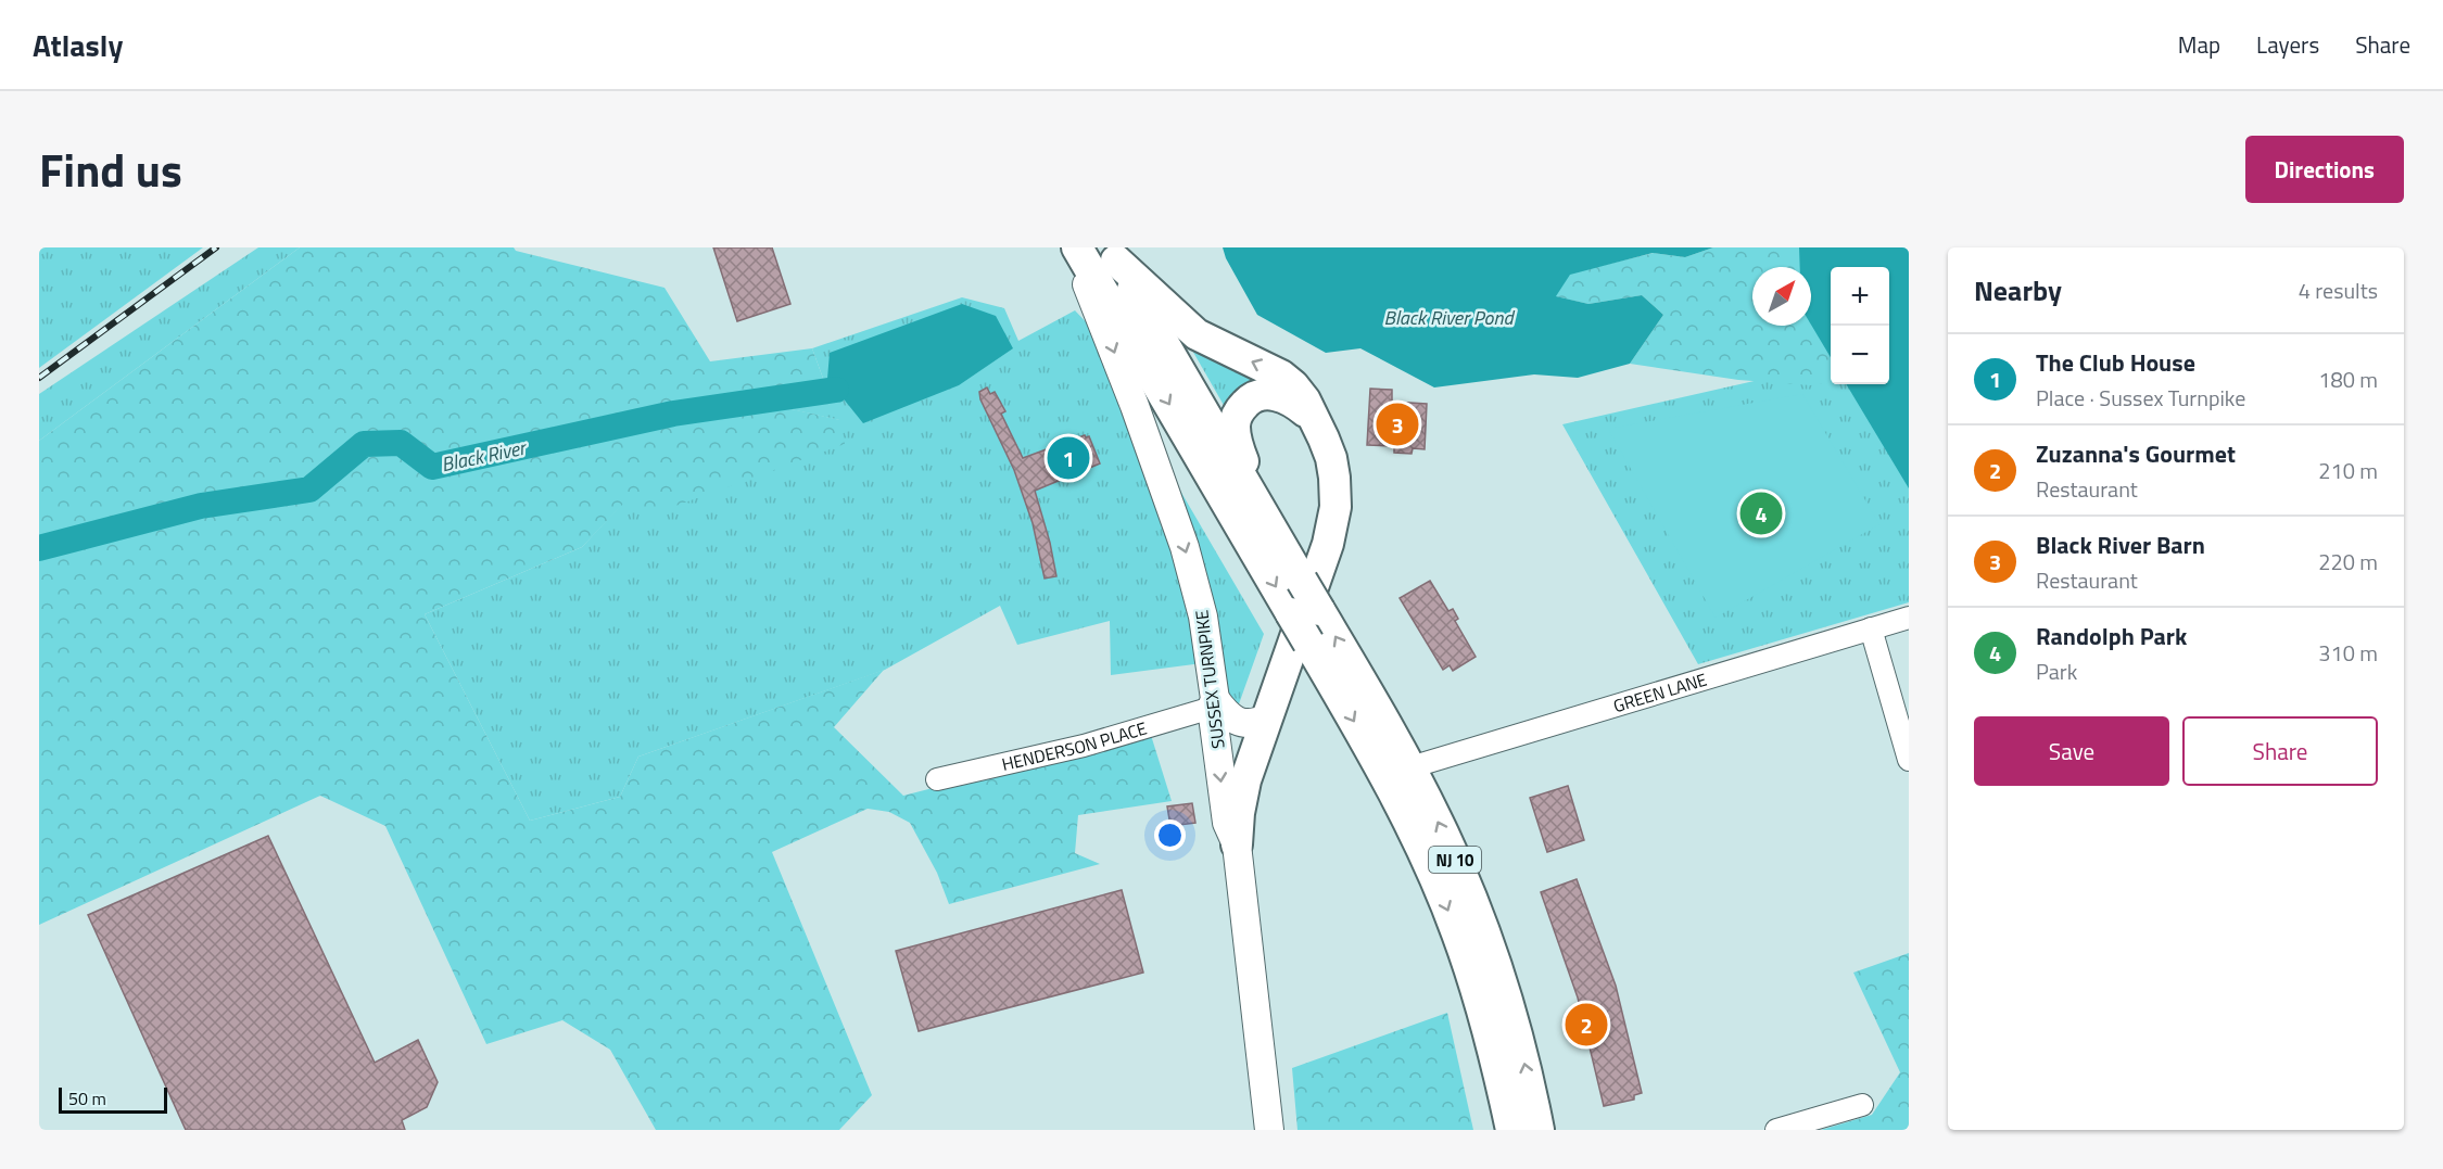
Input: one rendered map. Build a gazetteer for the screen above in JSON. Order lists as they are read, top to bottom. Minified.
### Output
{"streets":{"highway":["NJ 10"],"main road":["SUSSEX TURNPIKE"],"street":["GREEN LANE","HENDERSON PLACE"]},"crossings":[["SUSSEX TURNPIKE","HENDERSON PLACE"],["GREEN LANE","NJ 10"]],"one_way":["SUSSEX TURNPIKE"],"water":["Black River Pond","Black River"],"scale_bar":"50 m","north":"top right","page":{"header":"Atlasly","nav":["Map","Layers","Share"],"title":"Find us","buttons":["Directions",["Save","Share"]],"heading":["Nearby","4 results"],"map_buttons":["+","−"],"list":[{"mark":"1","name":"The Club House","note":"Place · Sussex Turnpike","value":"180 m"},{"mark":"2","name":"Zuzanna's Gourmet","note":"Restaurant","value":"210 m"},{"mark":"3","name":"Black River Barn","note":"Restaurant","value":"220 m"},{"mark":"4","name":"Randolph Park","note":"Park","value":"310 m"}],"pins":["3","1","4","2"],"scale":"50 m"}}
